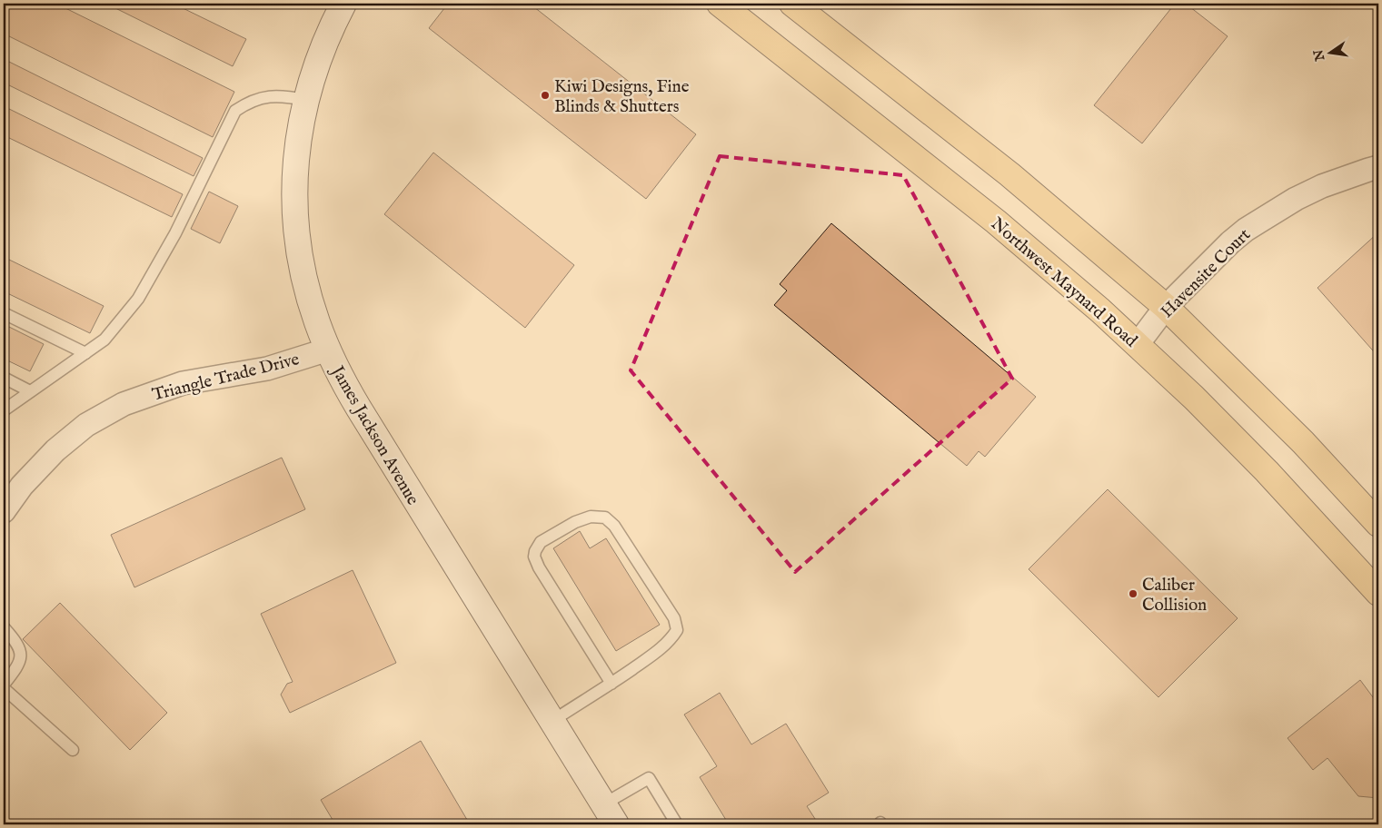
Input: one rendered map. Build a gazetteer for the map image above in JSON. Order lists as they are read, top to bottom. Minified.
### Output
{"streets":{"main road":["Northwest Maynard Road"],"street":["Havensite Court","Triangle Trade Drive","James Jackson Avenue"]},"crossings":[["Havensite Court","Northwest Maynard Road"],["Triangle Trade Drive","James Jackson Avenue"]],"places":["Kiwi Designs, Fine Blinds & Shutters","Caliber Collision"],"north":"left"}
